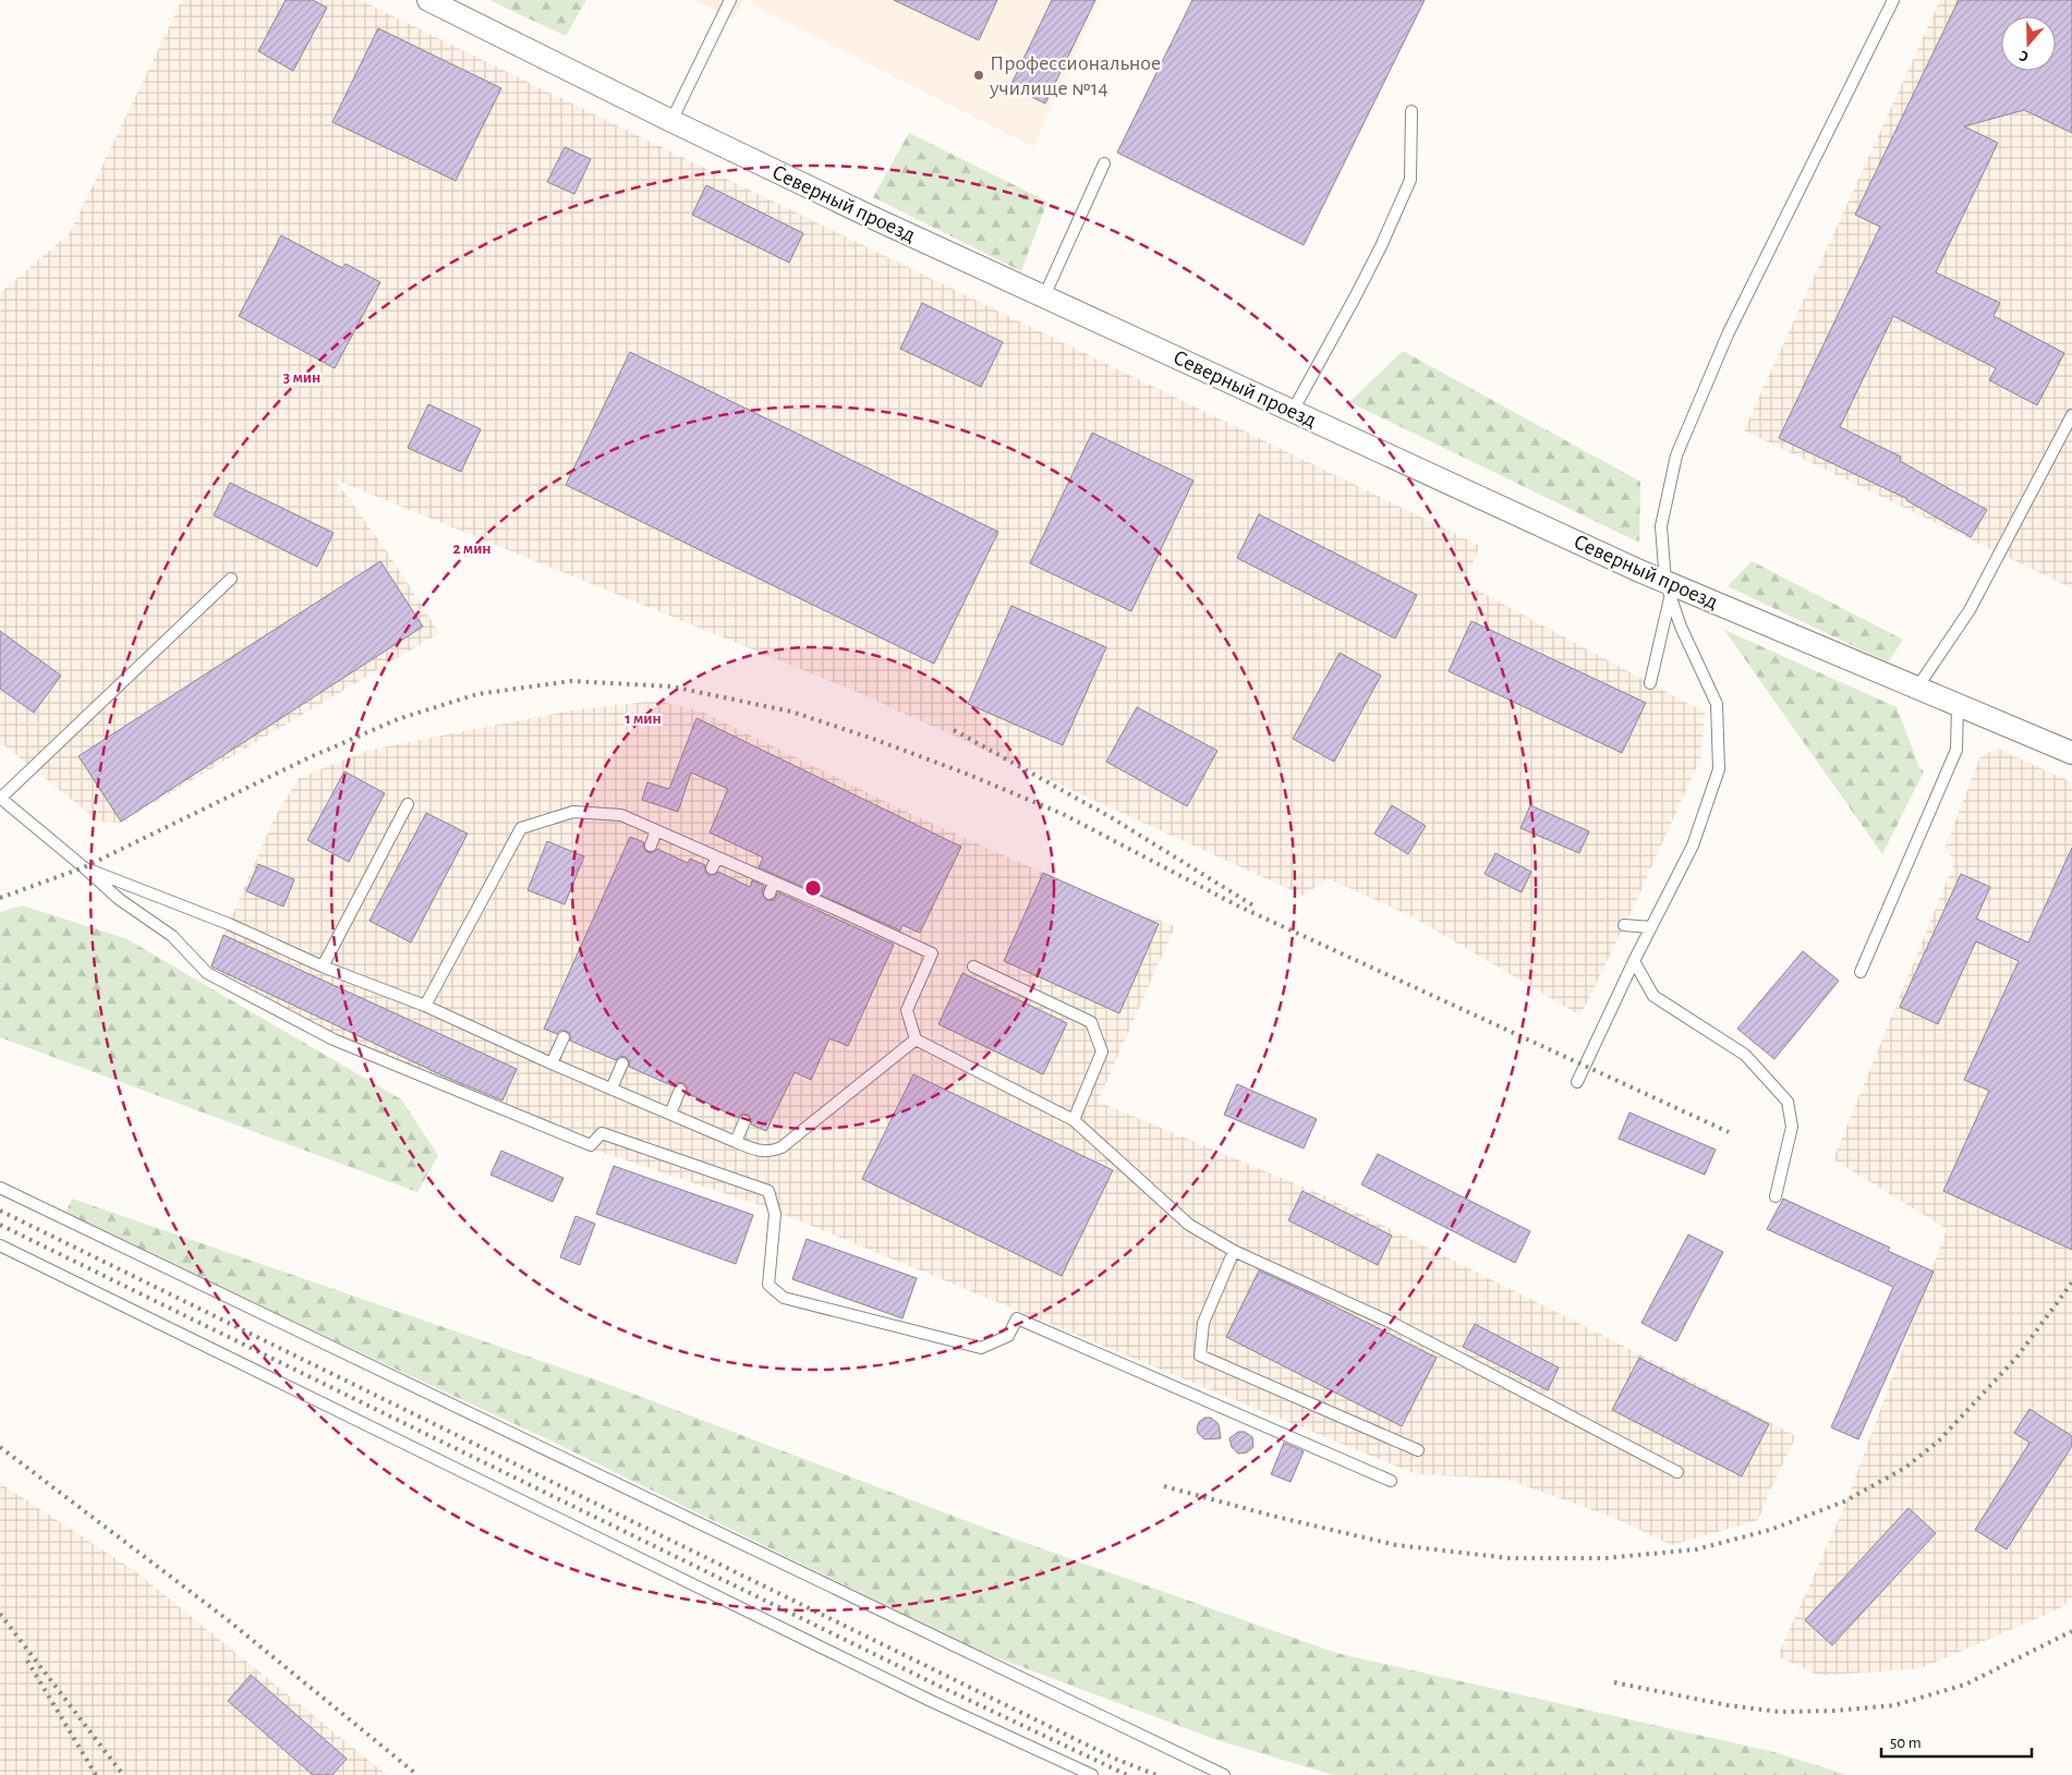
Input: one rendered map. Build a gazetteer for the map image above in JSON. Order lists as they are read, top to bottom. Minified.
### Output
{"streets":{"street":["Северный проезд"]},"places":["Профессиональное училище №14"],"scale_bar":"50 m","north":"bottom","rings":["3 мин","2 мин","1 мин"]}
